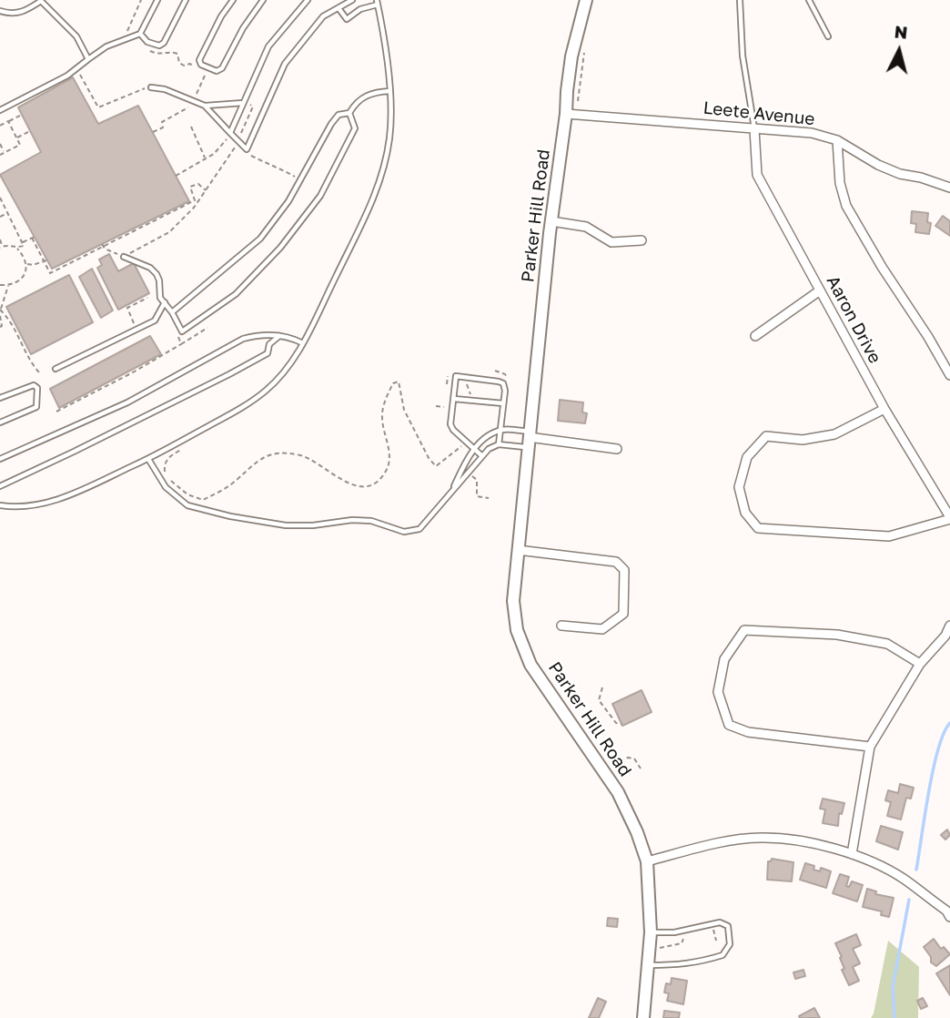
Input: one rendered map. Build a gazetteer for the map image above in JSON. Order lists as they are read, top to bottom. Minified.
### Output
{"streets":{"street":["Leete Avenue","Parker Hill Road","Aaron Drive"]},"crossings":[["Leete Avenue","Parker Hill Road"],["Leete Avenue","Aaron Drive"]],"north":"top"}
